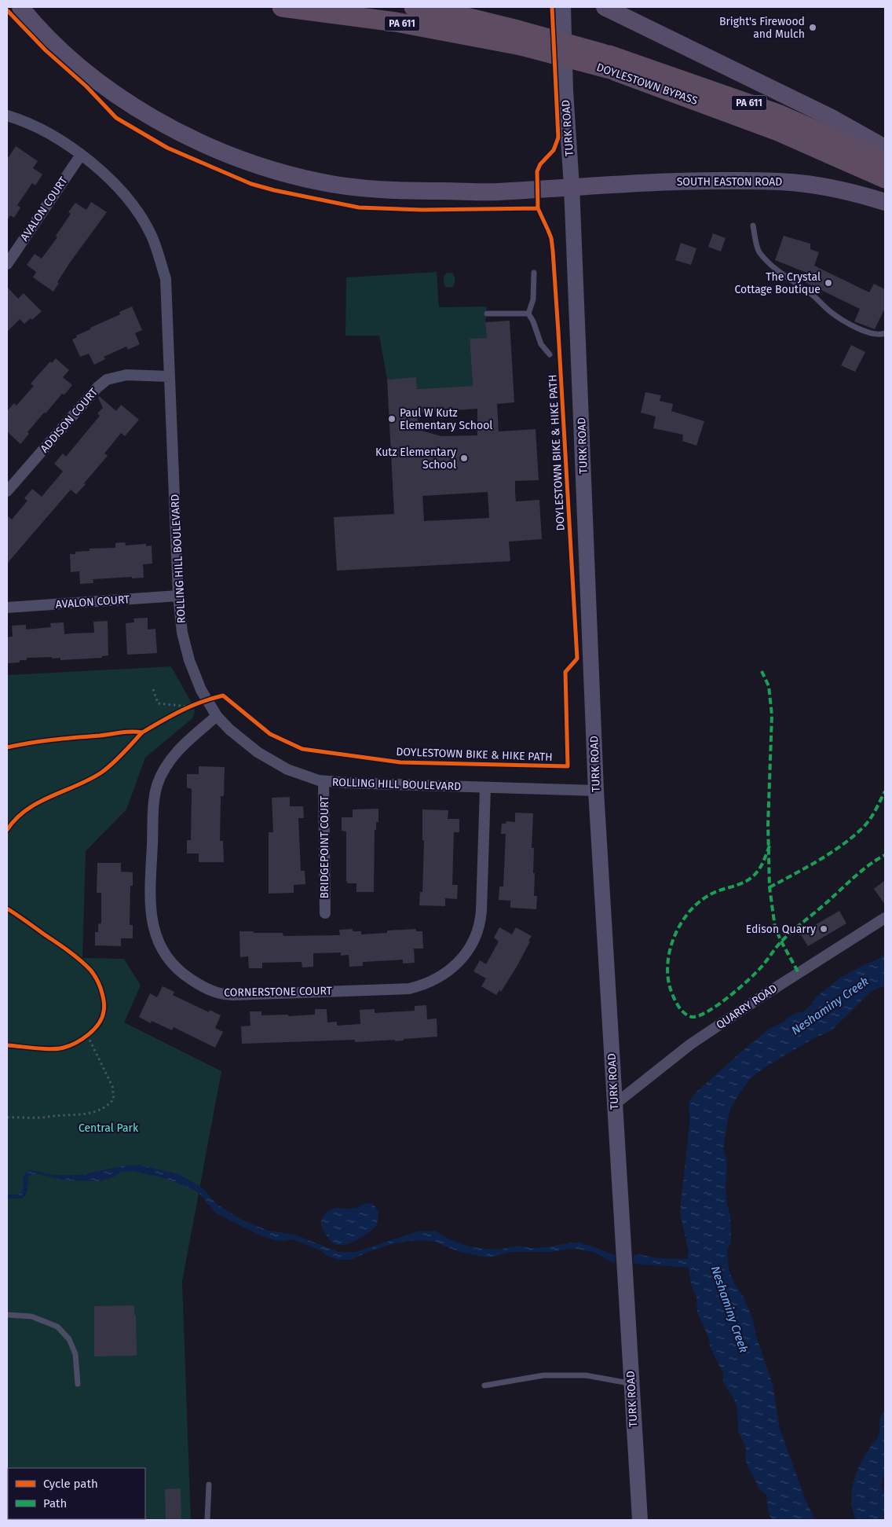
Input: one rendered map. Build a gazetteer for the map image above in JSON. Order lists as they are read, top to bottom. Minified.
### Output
{"streets":{"highway":["PA 611","DOYLESTOWN BYPASS"],"main road":["SOUTH EASTON ROAD"],"street":["TURK ROAD","AVALON COURT","ADDISON COURT","ROLLING HILL BOULEVARD","BRIDGEPOINT COURT","CORNERSTONE COURT","QUARRY ROAD"],"cycle path":["DOYLESTOWN BIKE & HIKE PATH"]},"crossings":[["TURK ROAD","SOUTH EASTON ROAD"],["TURK ROAD","ROLLING HILL BOULEVARD"],["TURK ROAD","QUARRY ROAD"],["AVALON COURT","ROLLING HILL BOULEVARD"],["ADDISON COURT","ROLLING HILL BOULEVARD"],["ROLLING HILL BOULEVARD","BRIDGEPOINT COURT"],["ROLLING HILL BOULEVARD","CORNERSTONE COURT"]],"water":["Neshaminy Creek"],"parks":["Central Park"],"places":["Bright's Firewood and Mulch","The Crystal Cottage Boutique","Paul W Kutz Elementary School","Kutz Elementary School","Edison Quarry"],"legend":["Cycle path","Path"]}
